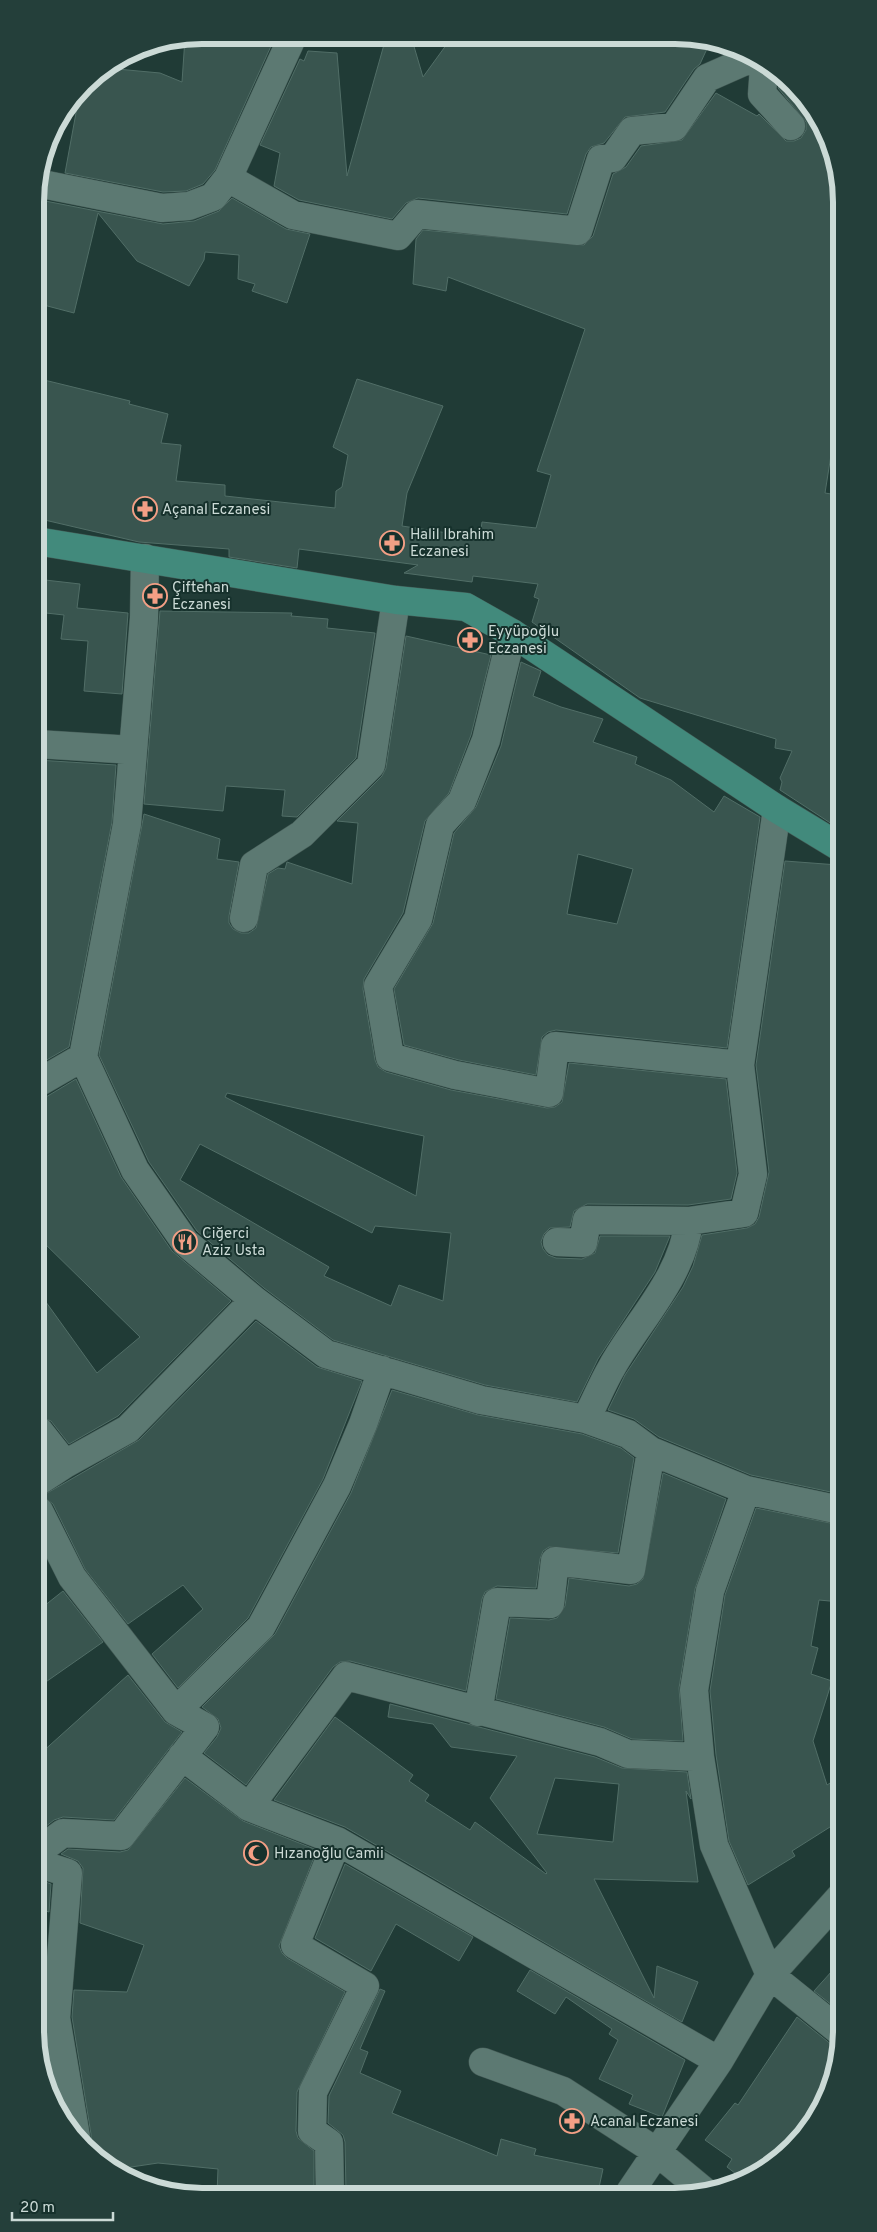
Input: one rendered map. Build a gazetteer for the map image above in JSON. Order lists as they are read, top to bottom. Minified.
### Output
{"places":{"pharmacy":["Açanal Eczanesi","Halil Ibrahim Eczanesi","Çiftehan Eczanesi","Eyyüpoğlu Eczanesi","Acanal Eczanesi"],"restaurant":["Ciğerci Aziz Usta"],"mosque":["Hızanoğlu Camii"]},"scale_bar":"20 m"}
